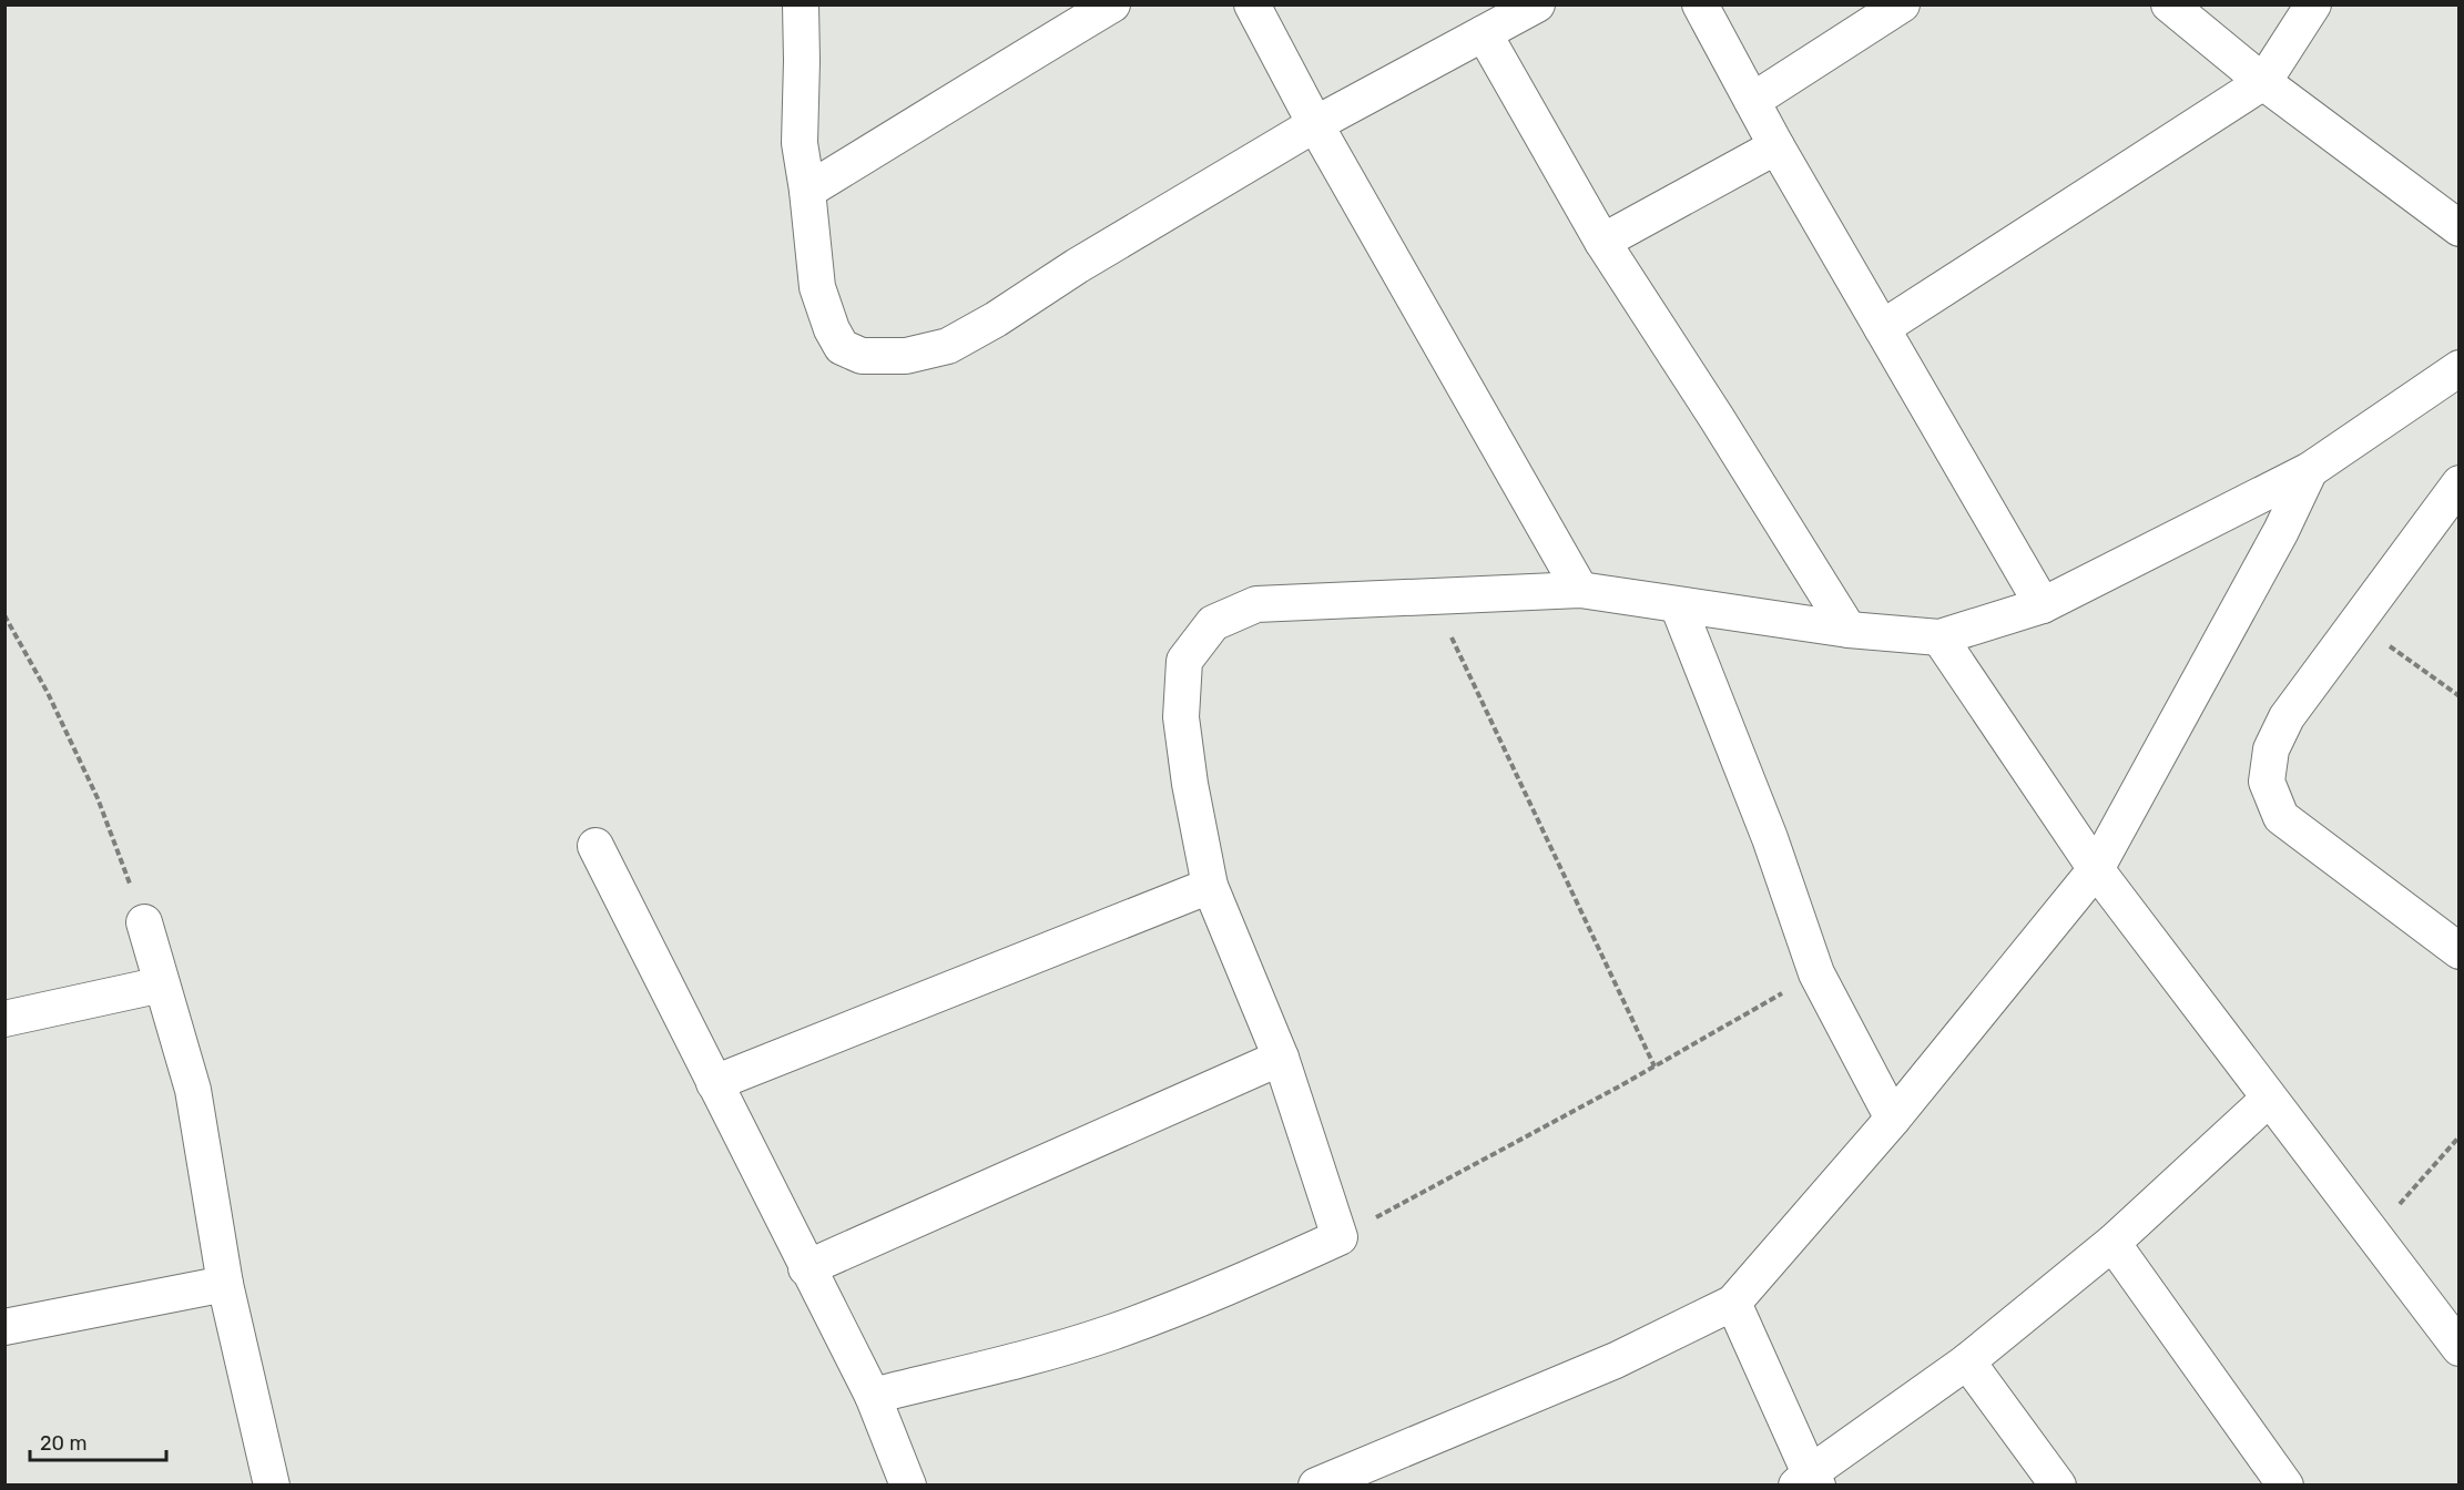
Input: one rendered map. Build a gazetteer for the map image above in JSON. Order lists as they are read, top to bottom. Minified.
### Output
{"scale_bar":"20 m"}
